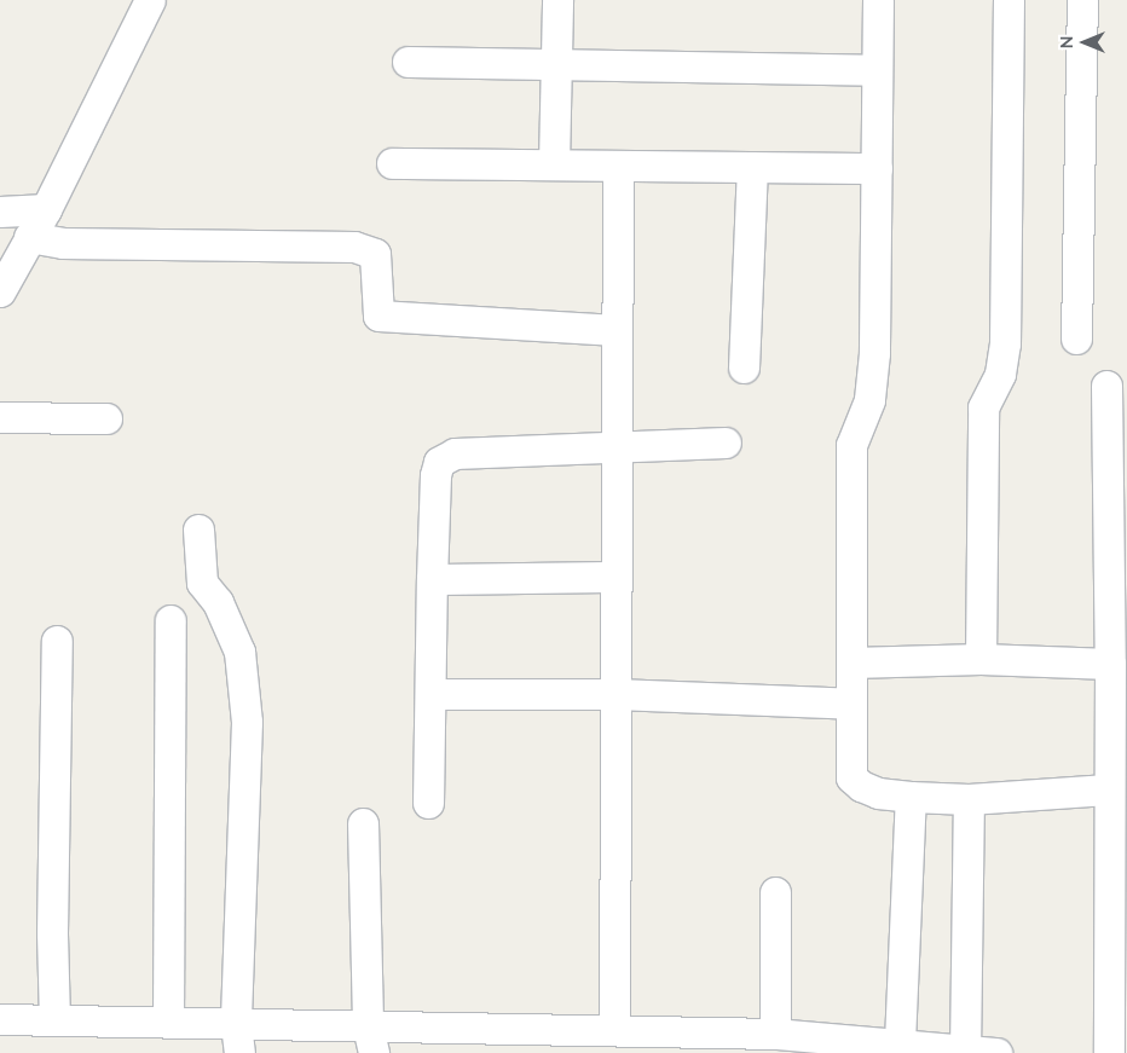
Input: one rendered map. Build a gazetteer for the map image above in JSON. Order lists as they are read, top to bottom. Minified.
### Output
{"north":"left"}
